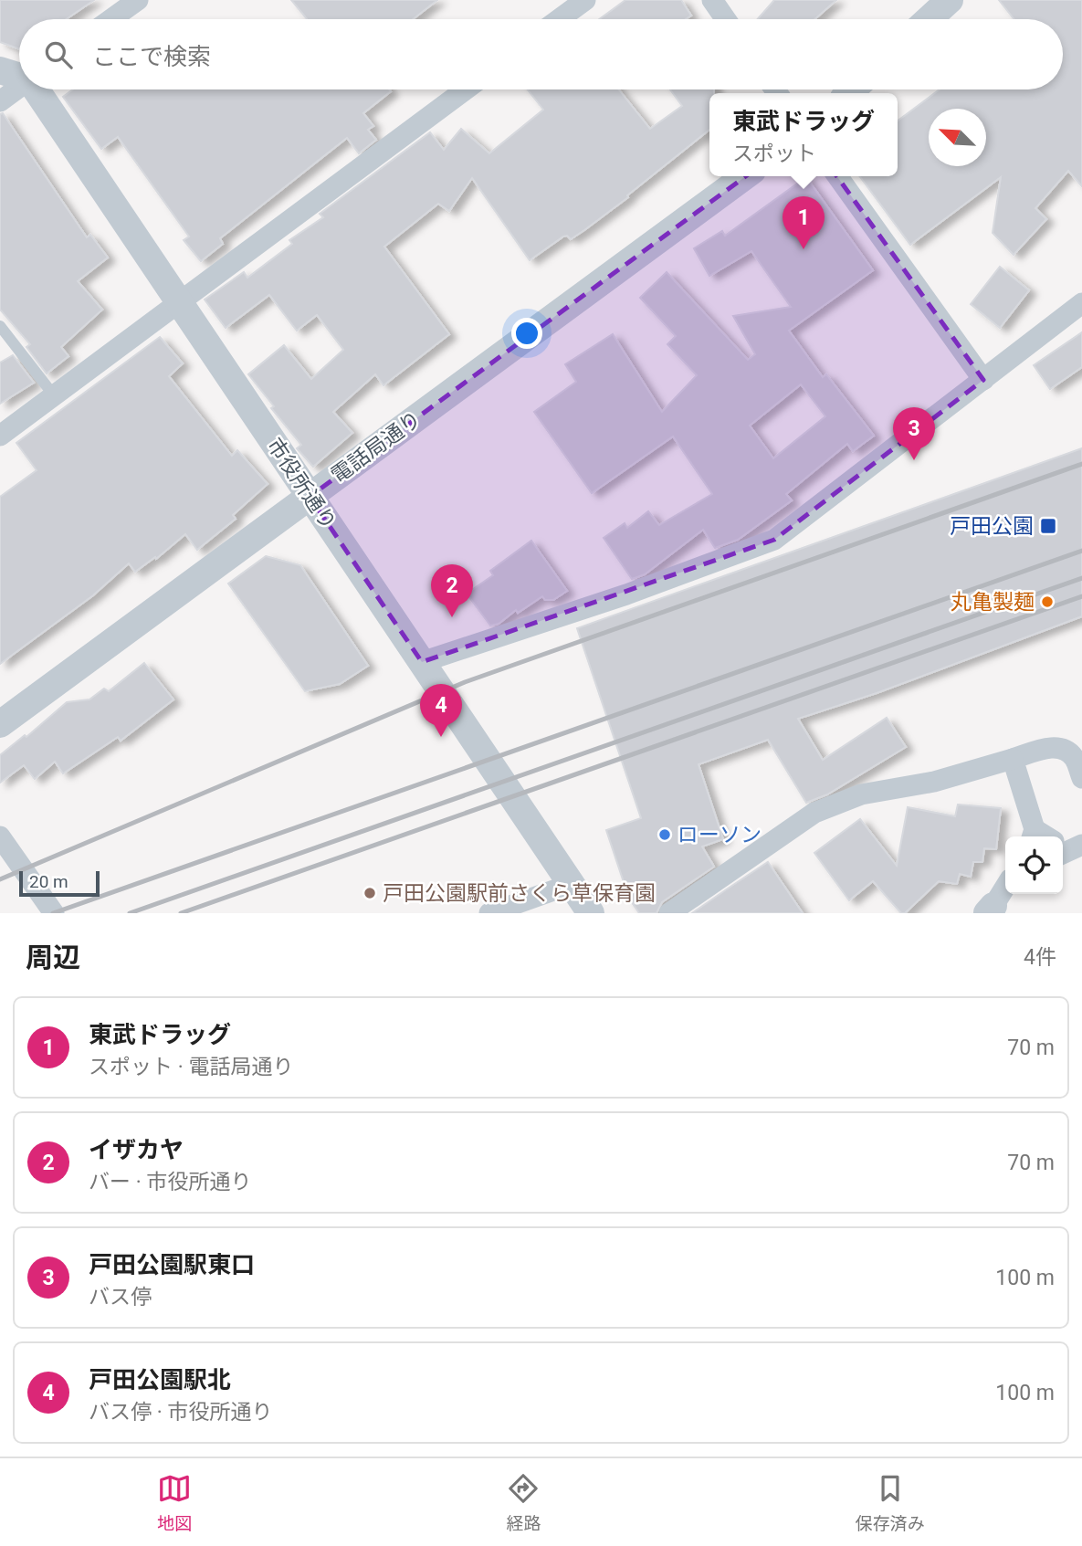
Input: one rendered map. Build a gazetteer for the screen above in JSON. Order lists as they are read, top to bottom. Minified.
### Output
{"streets":{"street":["電話局通り","市役所通り"]},"crossings":[["電話局通り","市役所通り"]],"places":{"transit":["戸田公園"],"other":["丸亀製麺","ローソン","戸田公園駅前さくら草保育園"]},"scale_bar":"20 m","north":"top left","page":{"search":"ここで検索","popup":["東武ドラッグ","スポット"],"pins":["1","3","2","4"],"scale":"20 m","heading":["周辺","4件"],"list":[{"mark":"1","name":"東武ドラッグ","note":"スポット · 電話局通り","value":"70 m"},{"mark":"2","name":"イザカヤ","note":"バー · 市役所通り","value":"70 m"},{"mark":"3","name":"戸田公園駅東口","note":"バス停","value":"100 m"},{"mark":"4","name":"戸田公園駅北","note":"バス停 · 市役所通り","value":"100 m"}],"nav":["地図","経路","保存済み"]}}
